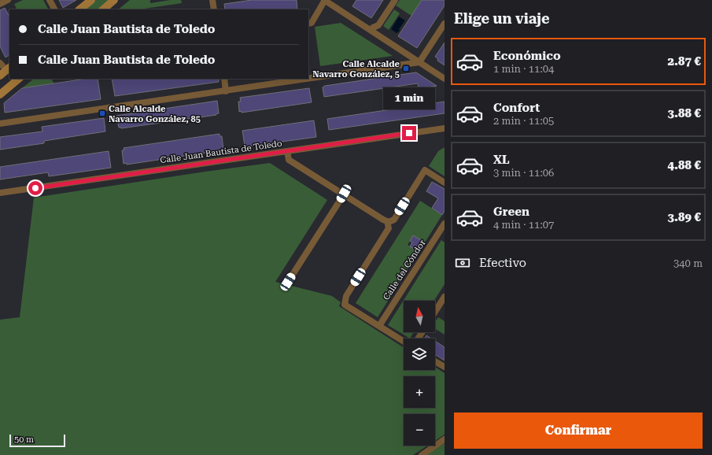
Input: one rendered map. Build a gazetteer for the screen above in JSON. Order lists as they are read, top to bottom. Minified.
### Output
{"streets":{"street":["Calle Juan Bautista de Toledo","Calle del Cóndor"]},"places":{"transit":["Calle Alcalde Navarro González, 5","Calle Alcalde Navarro González, 85"]},"scale_bar":"50 m","north":"top","page":{"heading":"Elige un viaje","banner":["Calle Juan Bautista de Toledo","Calle Juan Bautista de Toledo"],"list":[{"name":"Económico","note":"1 min · 11:04","value":"2.87 €"},{"name":"Confort","note":"2 min · 11:05","value":"3.88 €"},{"name":"XL","note":"3 min · 11:06","value":"4.88 €"},{"name":"Green","note":"4 min · 11:07","value":"3.89 €"}],"bubble":"1 min","pay":["Efectivo","340 m"],"map_buttons":["+","−"],"buttons":"Confirmar","scale":"50 m"}}
